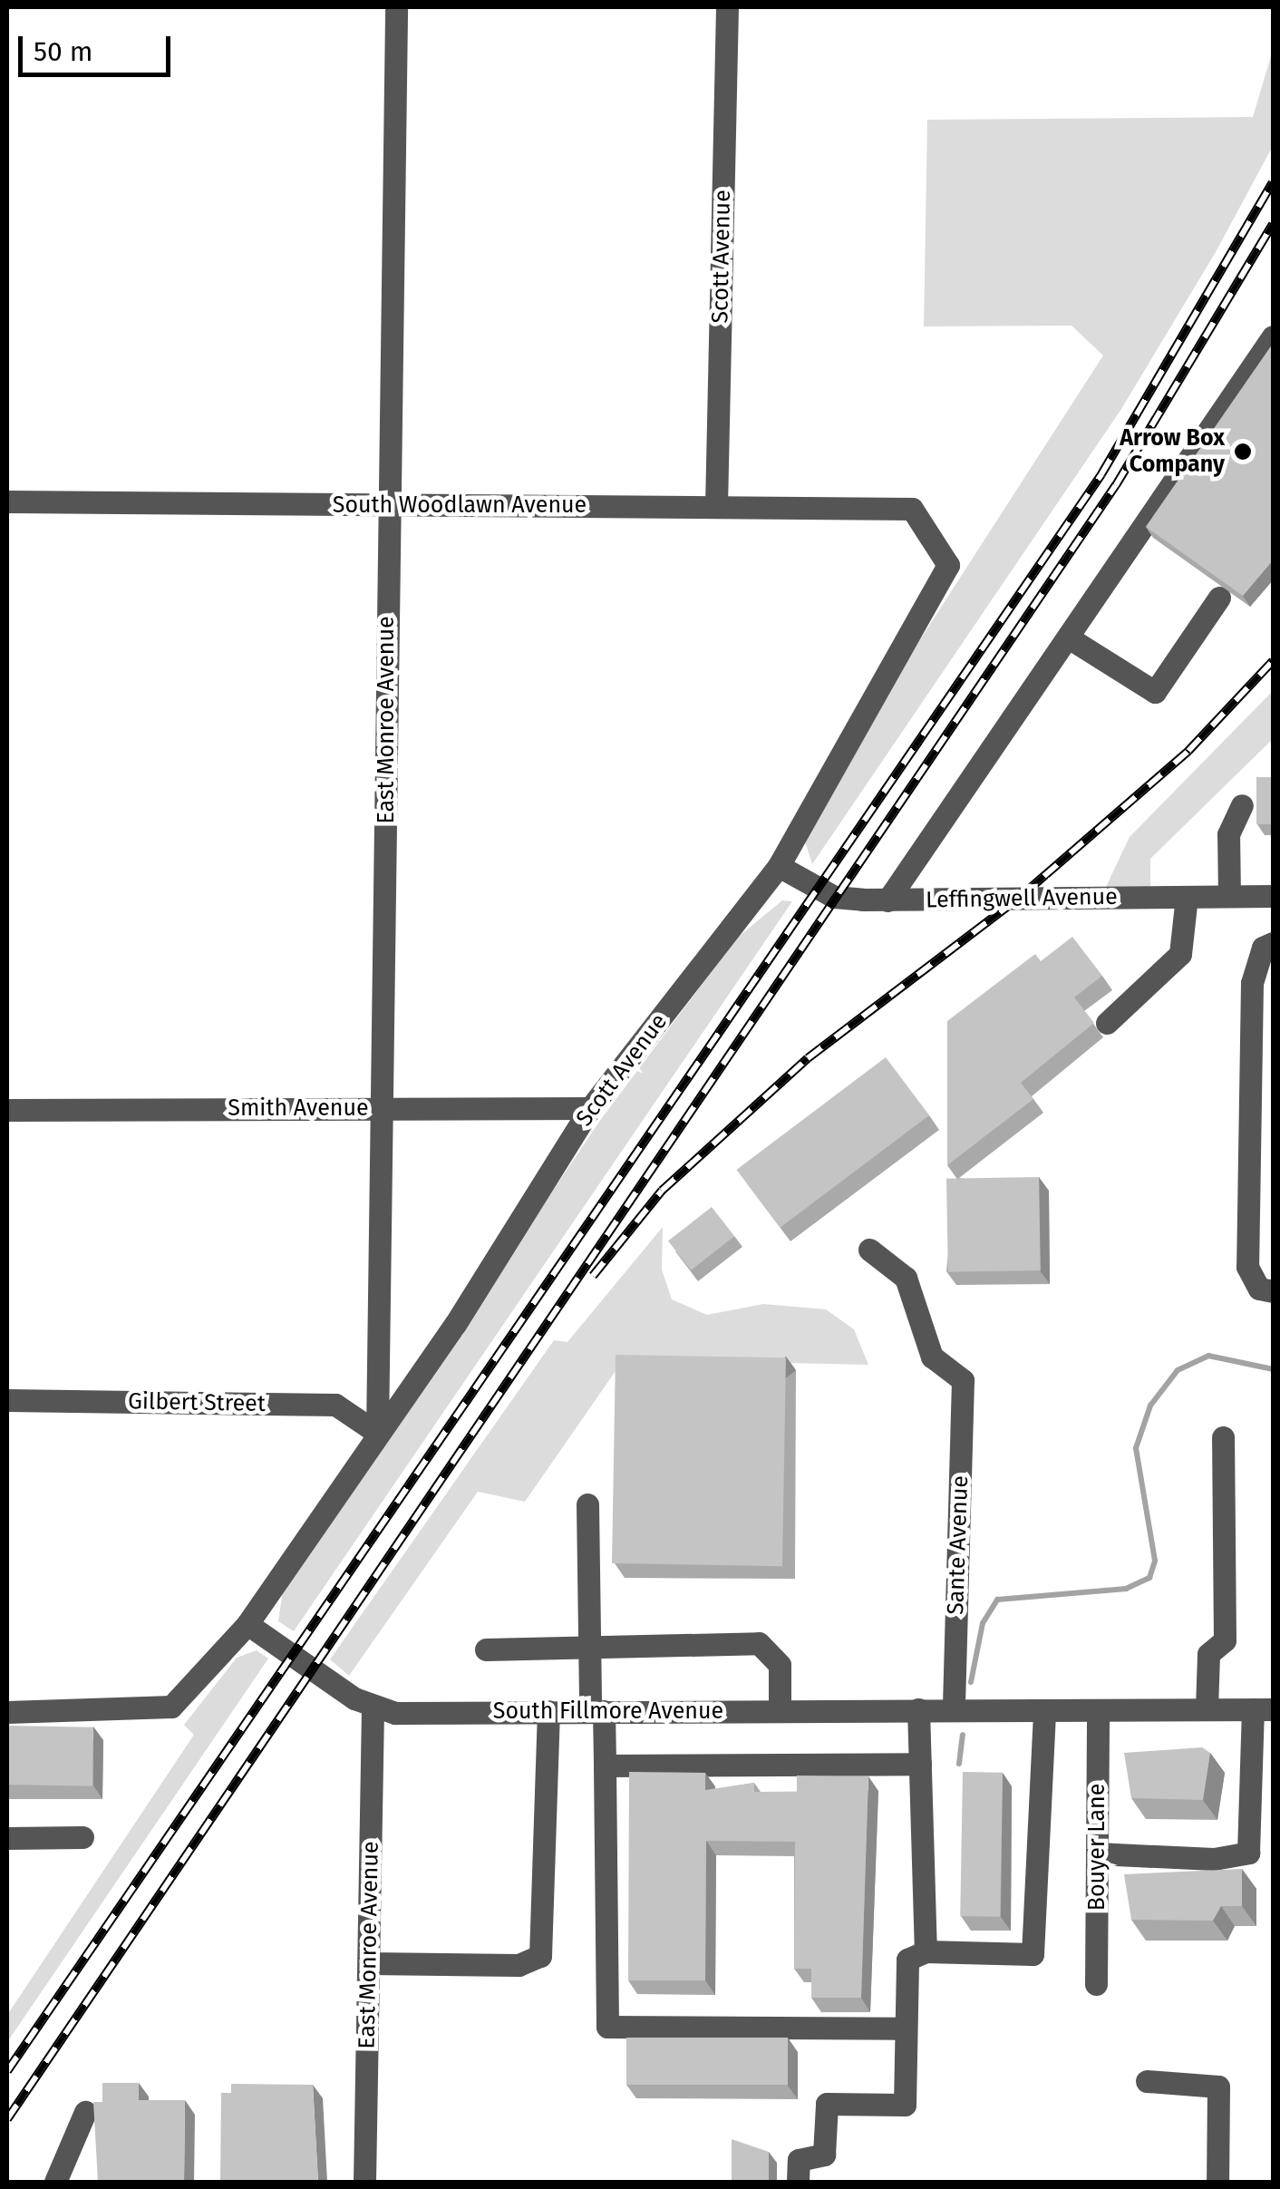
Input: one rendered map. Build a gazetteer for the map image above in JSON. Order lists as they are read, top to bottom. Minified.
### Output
{"streets":{"street":["Scott Avenue","South Woodlawn Avenue","East Monroe Avenue","Leffingwell Avenue","Smith Avenue","Gilbert Street","Sante Avenue","South Fillmore Avenue","Bouyer Lane"]},"crossings":[["Scott Avenue","South Woodlawn Avenue"],["Scott Avenue","East Monroe Avenue"],["Scott Avenue","Leffingwell Avenue"],["Scott Avenue","Smith Avenue"],["Scott Avenue","Gilbert Street"],["South Woodlawn Avenue","East Monroe Avenue"],["East Monroe Avenue","Smith Avenue"],["East Monroe Avenue","Gilbert Street"],["East Monroe Avenue","South Fillmore Avenue"],["Sante Avenue","South Fillmore Avenue"],["South Fillmore Avenue","Bouyer Lane"]],"places":["Arrow Box Company"],"scale_bar":"50 m"}
